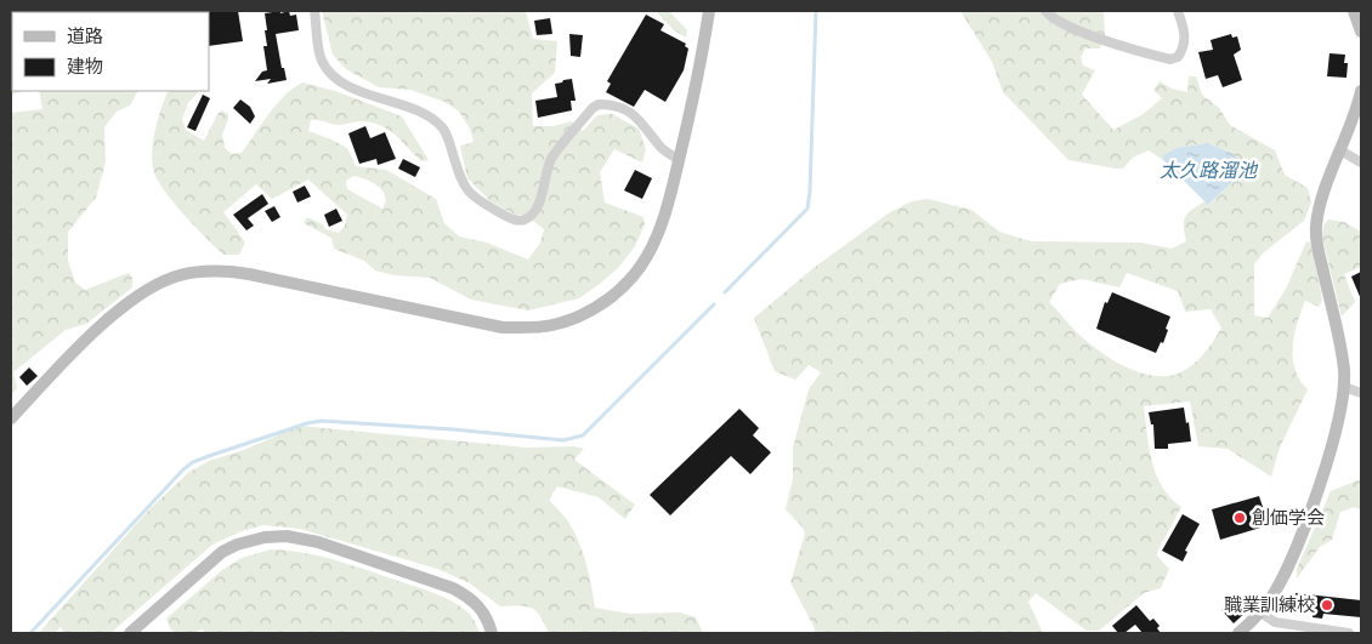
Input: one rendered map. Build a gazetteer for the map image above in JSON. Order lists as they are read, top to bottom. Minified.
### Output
{"water":["太久路溜池"],"places":["創価学会","職業訓練校"],"legend":["道路","建物"]}
